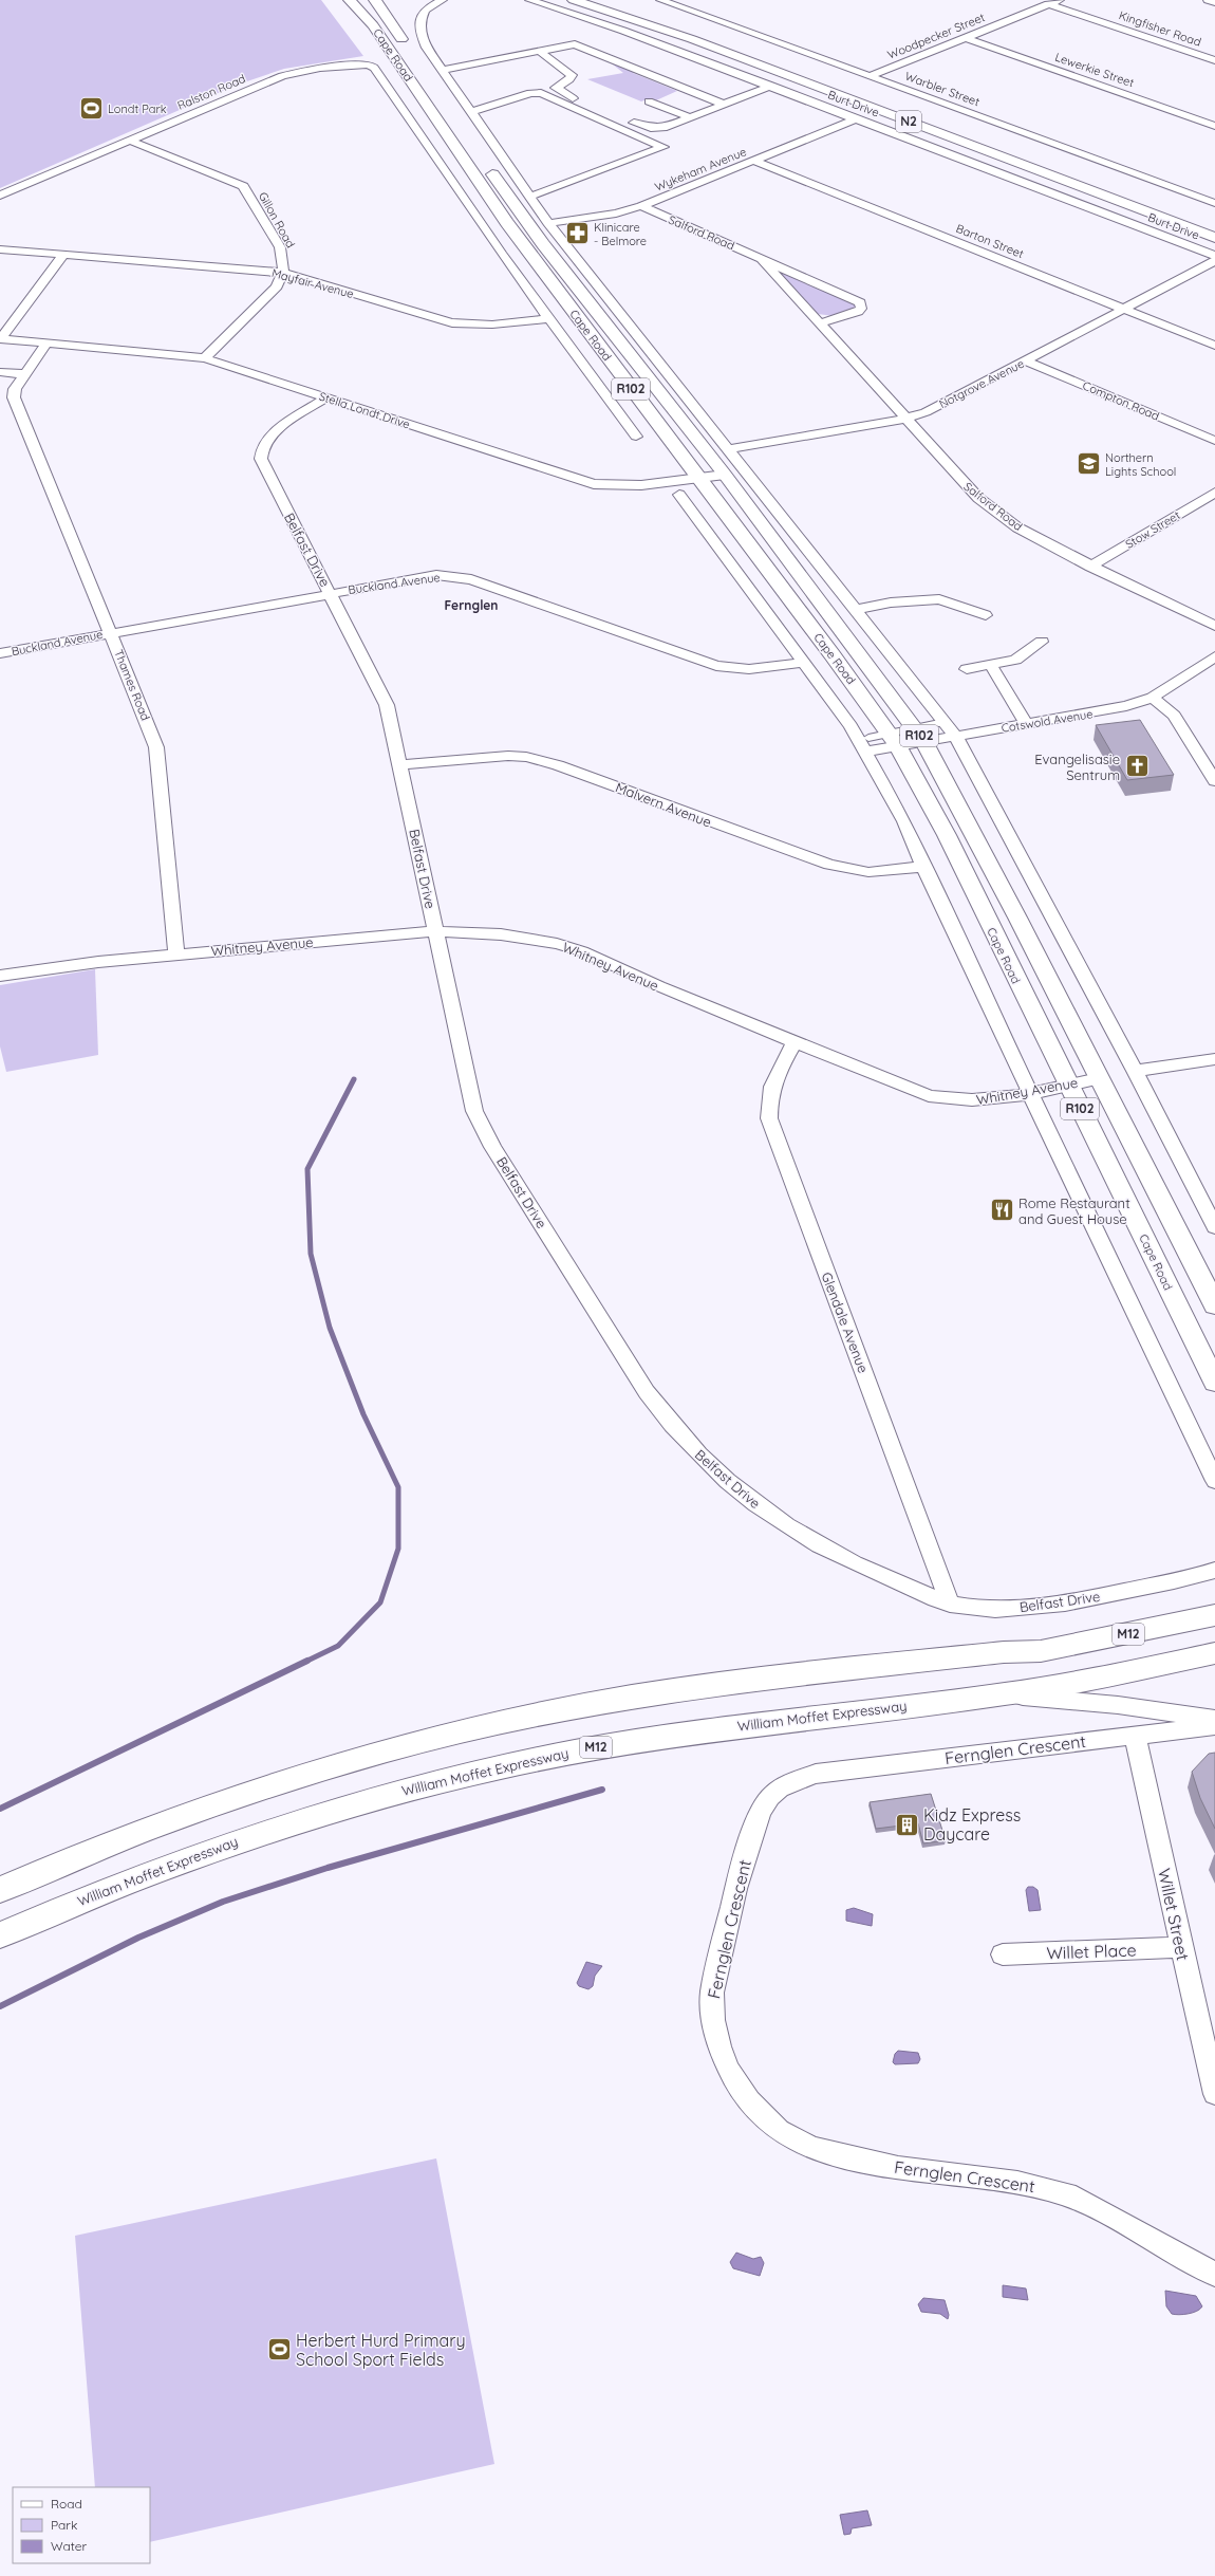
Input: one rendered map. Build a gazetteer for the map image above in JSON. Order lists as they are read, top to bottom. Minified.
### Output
{"streets":{"main road":["Cape Road","N2","R102","M12","William Moffet Expressway"],"street":["Kingfisher Road","Woodpecker Street","Lewerkie Street","Warbler Street","Ralston Road","Burt Drive","Wykeham Avenue","Gillon Road","Salford Road","Barton Street","Mayfair Avenue","Notgrove Avenue","Compton Road","Stella Londt Drive","Stow Street","Belfast Drive","Buckland Avenue","Thames Road","Cotswold Avenue","Malvern Avenue","Whitney Avenue","Glendale Avenue","Fernglen Crescent","Willet Street","Willet Place"]},"crossings":[["Kingfisher Road","Woodpecker Street"],["Woodpecker Street","Lewerkie Street"],["Woodpecker Street","Warbler Street"],["Cape Road","Ralston Road"],["Cape Road","Mayfair Avenue"],["Cape Road","Stella Londt Drive"],["Cape Road","Buckland Avenue"],["Cape Road","Cotswold Avenue"],["Cape Road","Malvern Avenue"],["Cape Road","Whitney Avenue"],["Ralston Road","Gillon Road"],["Burt Drive","Wykeham Avenue"],["Wykeham Avenue","Salford Road"],["Wykeham Avenue","Barton Street"],["Gillon Road","Mayfair Avenue"],["Salford Road","Notgrove Avenue"],["Salford Road","Stow Street"],["Barton Street","Notgrove Avenue"],["Notgrove Avenue","Compton Road"],["Stella Londt Drive","Belfast Drive"],["Stella Londt Drive","Thames Road"],["Belfast Drive","Buckland Avenue"],["Belfast Drive","Malvern Avenue"],["Belfast Drive","Whitney Avenue"],["Belfast Drive","Glendale Avenue"],["Buckland Avenue","Thames Road"],["Thames Road","Whitney Avenue"],["Whitney Avenue","Glendale Avenue"],["Fernglen Crescent","Willet Street"],["Willet Street","Willet Place"]],"districts":["Fernglen"],"places":{"sports":["Londt Park","Herbert Hurd Primary School Sport Fields"],"pharmacy":["Klinicare - Belmore"],"school or university":["Northern Lights School"],"church":["Evangelisasie Sentrum"],"restaurant":["Rome Restaurant and Guest House"],"building":["Kidz Express Daycare"]},"legend":["Road","Park","Water"]}
